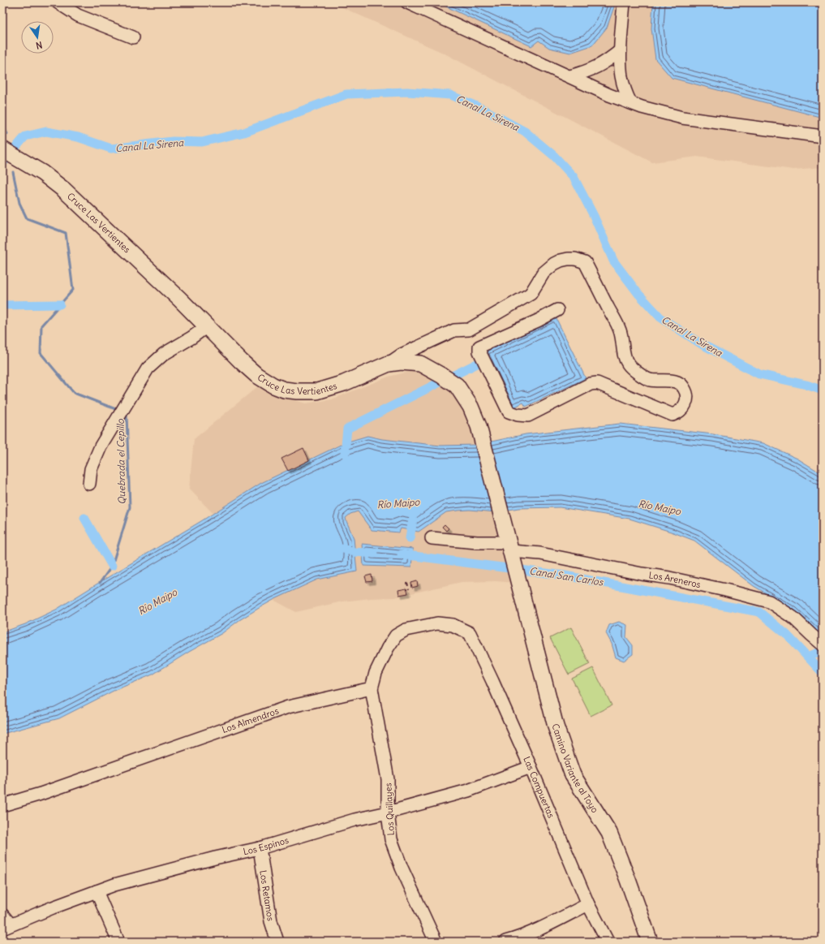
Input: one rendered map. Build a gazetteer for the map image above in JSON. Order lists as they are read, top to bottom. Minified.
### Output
{"streets":{"main road":["Cruce Las Vertientes","Camino Variante al Toyo"],"street":["Los Areneros","Los Almendros","Las Compuertas","Los Quillayes","Los Espinos","Los Retamos"]},"crossings":[["Cruce Las Vertientes","Los Areneros"],["Cruce Las Vertientes","Camino Variante al Toyo"],["Los Almendros","Las Compuertas"],["Los Almendros","Los Quillayes"],["Las Compuertas","Los Quillayes"],["Las Compuertas","Los Espinos"],["Los Quillayes","Los Espinos"],["Los Espinos","Los Retamos"]],"water":["Canal La Sirena","Quebrada el Cepillo","Río Maipo","Canal San Carlos"],"north":"bottom"}
